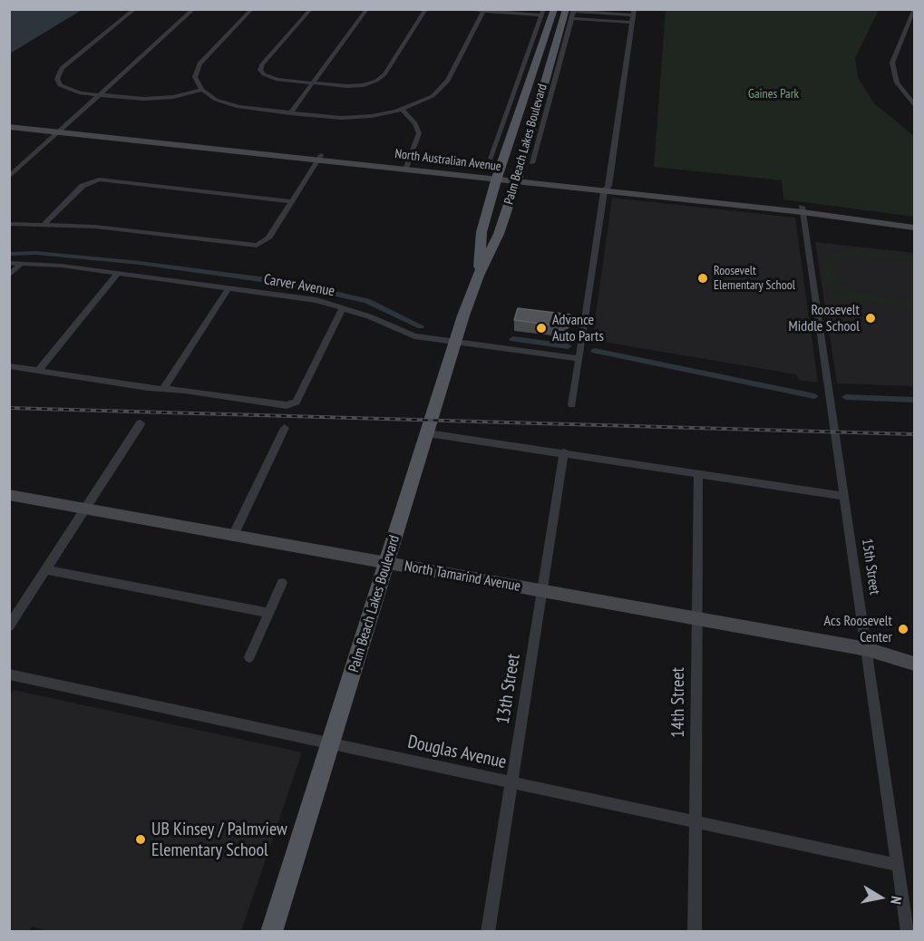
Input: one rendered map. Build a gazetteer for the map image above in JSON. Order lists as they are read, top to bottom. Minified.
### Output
{"streets":{"main road":["Palm Beach Lakes Boulevard","North Australian Avenue","North Tamarind Avenue"],"street":["Carver Avenue","15th Street","13th Street","14th Street","Douglas Avenue"]},"crossings":[["Palm Beach Lakes Boulevard","North Australian Avenue"],["Palm Beach Lakes Boulevard","Carver Avenue"],["Palm Beach Lakes Boulevard","North Tamarind Avenue"],["Palm Beach Lakes Boulevard","Douglas Avenue"],["North Australian Avenue","15th Street"],["15th Street","North Tamarind Avenue"],["15th Street","Douglas Avenue"],["North Tamarind Avenue","13th Street"],["North Tamarind Avenue","14th Street"],["13th Street","Douglas Avenue"],["14th Street","Douglas Avenue"]],"parks":["Gaines Park"],"places":["Roosevelt Elementary School","Roosevelt Middle School","Advance Auto Parts","Acs Roosevelt Center","UB Kinsey / Palmview Elementary School"],"north":"right"}
